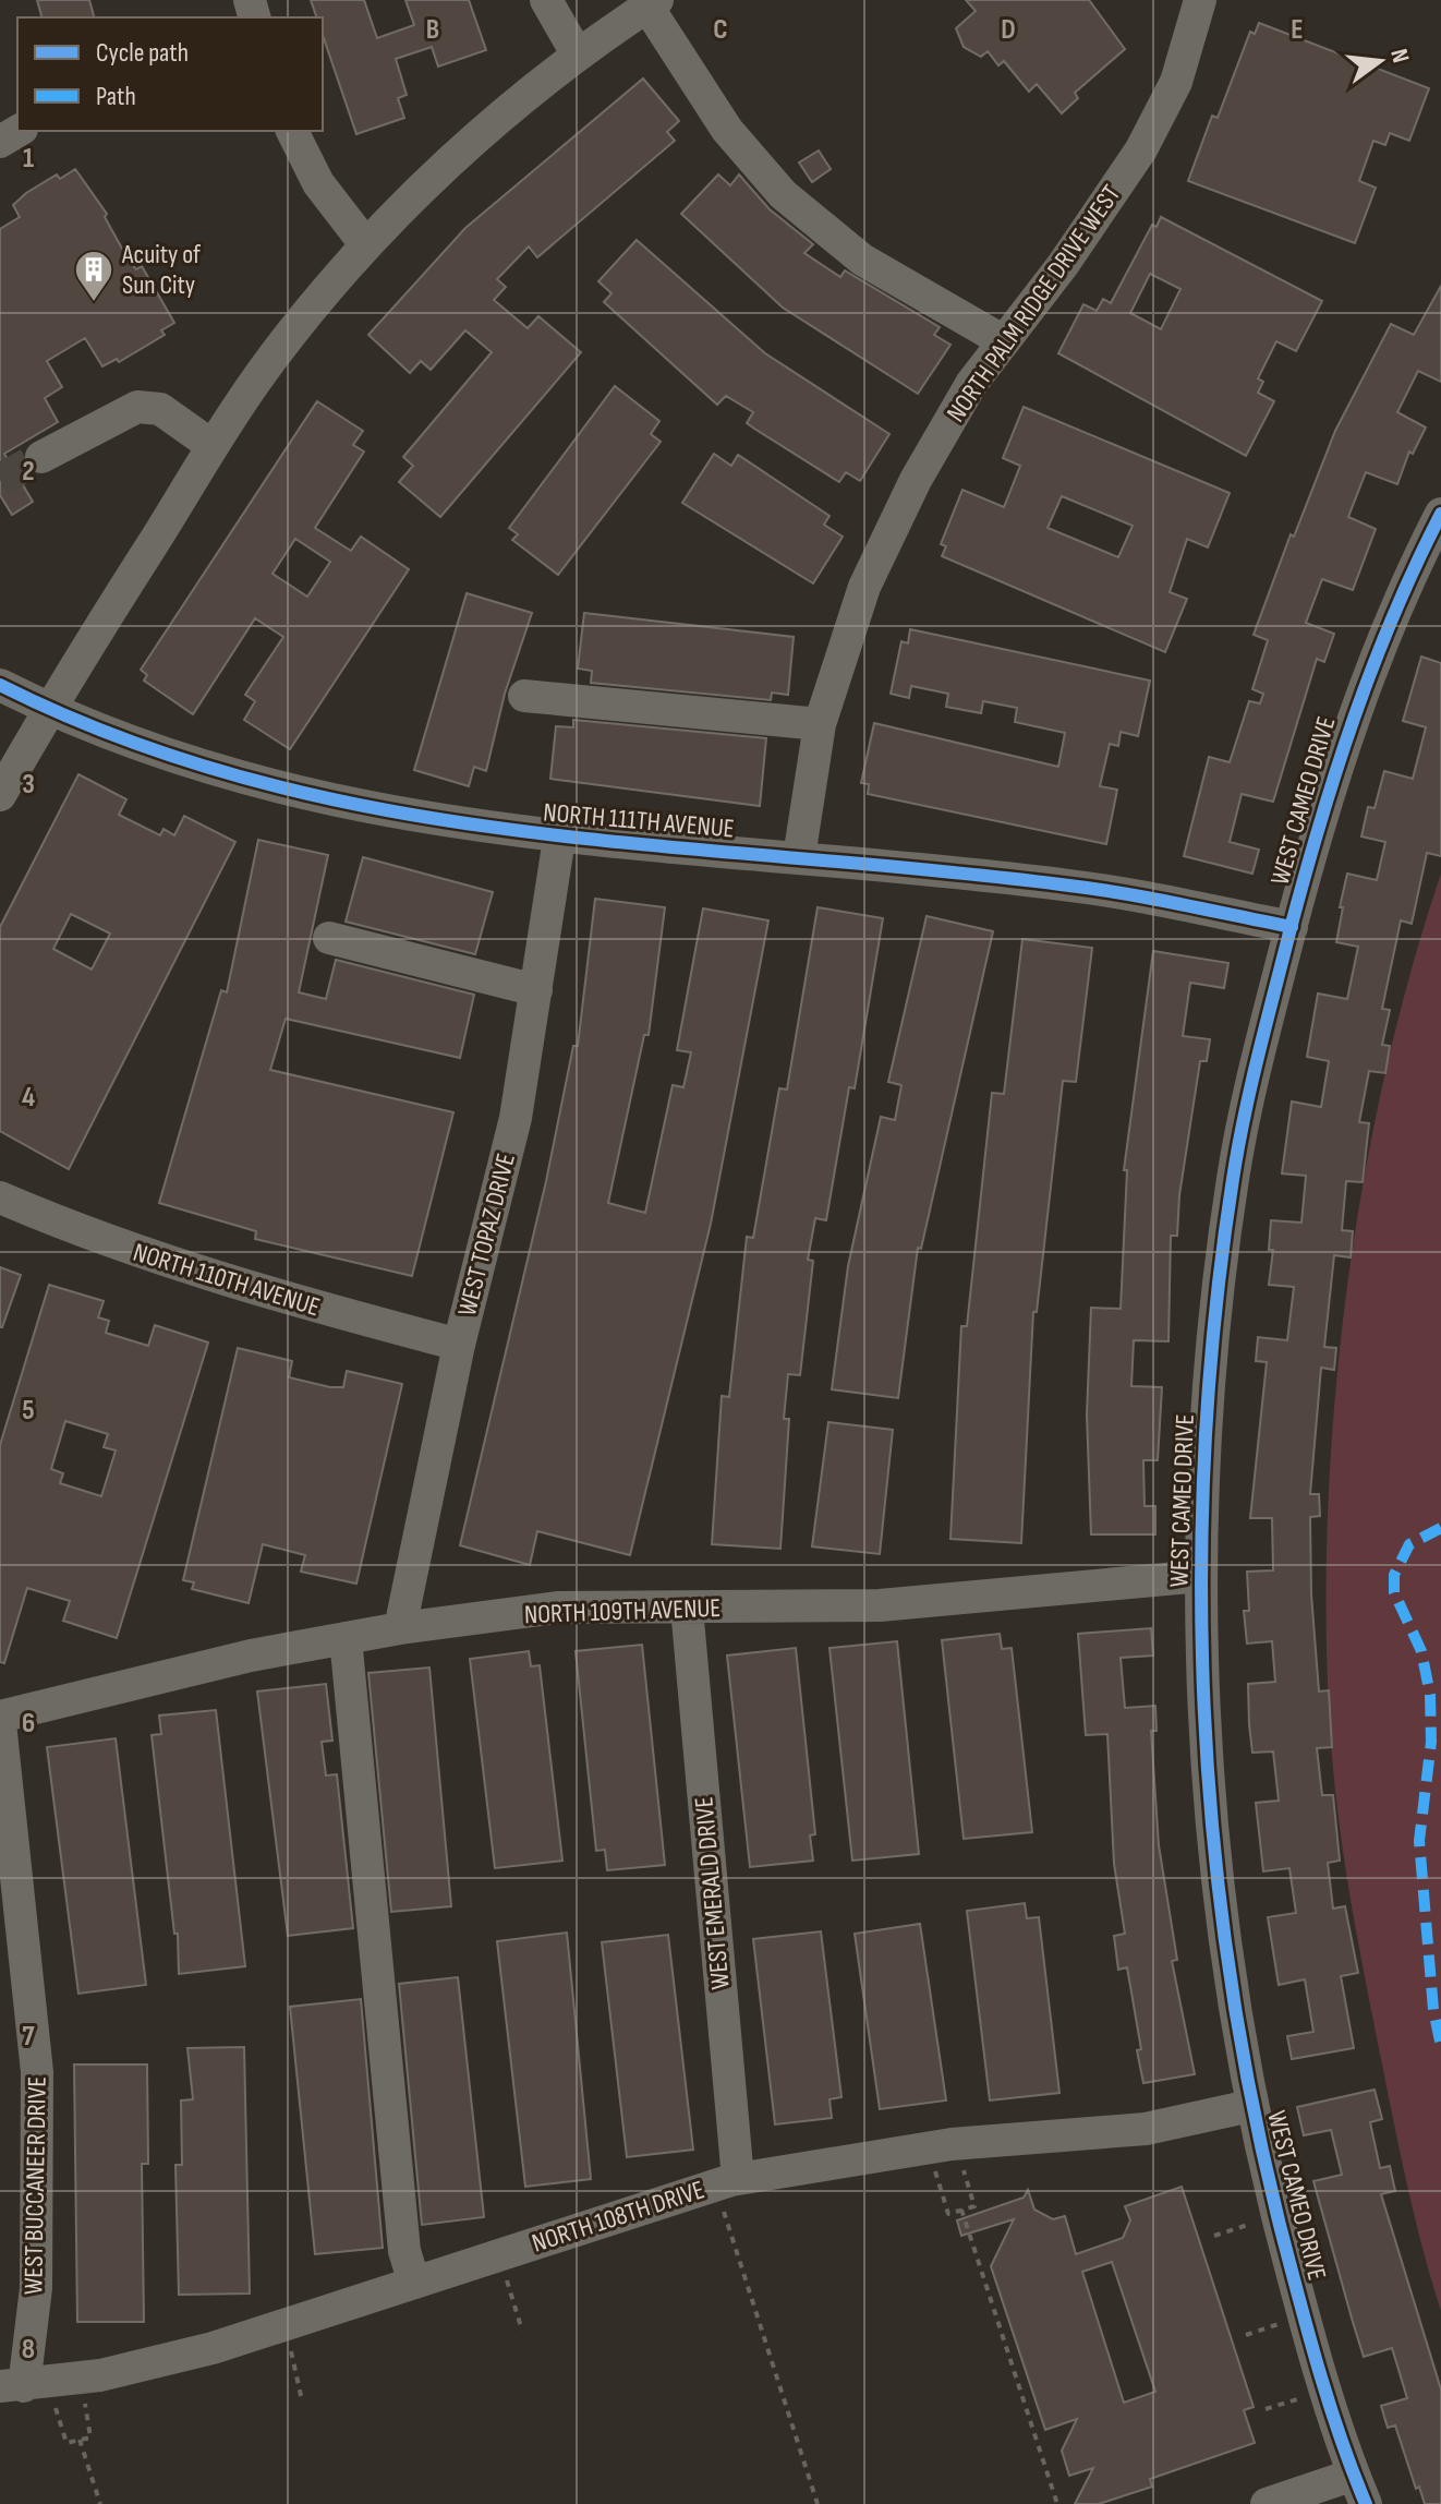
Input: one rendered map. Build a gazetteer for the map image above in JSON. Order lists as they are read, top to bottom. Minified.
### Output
{"streets":{"street":["NORTH PALM RIDGE DRIVE WEST","WEST CAMEO DRIVE","NORTH 111TH AVENUE","WEST TOPAZ DRIVE","NORTH 110TH AVENUE","NORTH 109TH AVENUE","WEST EMERALD DRIVE","WEST BUCCANEER DRIVE","NORTH 108TH DRIVE"]},"crossings":[["NORTH PALM RIDGE DRIVE WEST","NORTH 111TH AVENUE"],["WEST CAMEO DRIVE","NORTH 111TH AVENUE"],["WEST CAMEO DRIVE","NORTH 109TH AVENUE"],["WEST CAMEO DRIVE","NORTH 108TH DRIVE"],["NORTH 111TH AVENUE","WEST TOPAZ DRIVE"],["WEST TOPAZ DRIVE","NORTH 110TH AVENUE"],["WEST TOPAZ DRIVE","NORTH 109TH AVENUE"],["NORTH 109TH AVENUE","WEST EMERALD DRIVE"],["WEST EMERALD DRIVE","NORTH 108TH DRIVE"],["WEST BUCCANEER DRIVE","NORTH 108TH DRIVE"]],"places":{"building":["Acuity of Sun City"]},"legend":["Cycle path","Path"],"north":"right","grid":{"columns":["B","C","D","E"],"rows":["1","2","3","4","5","6","7","8"]}}
